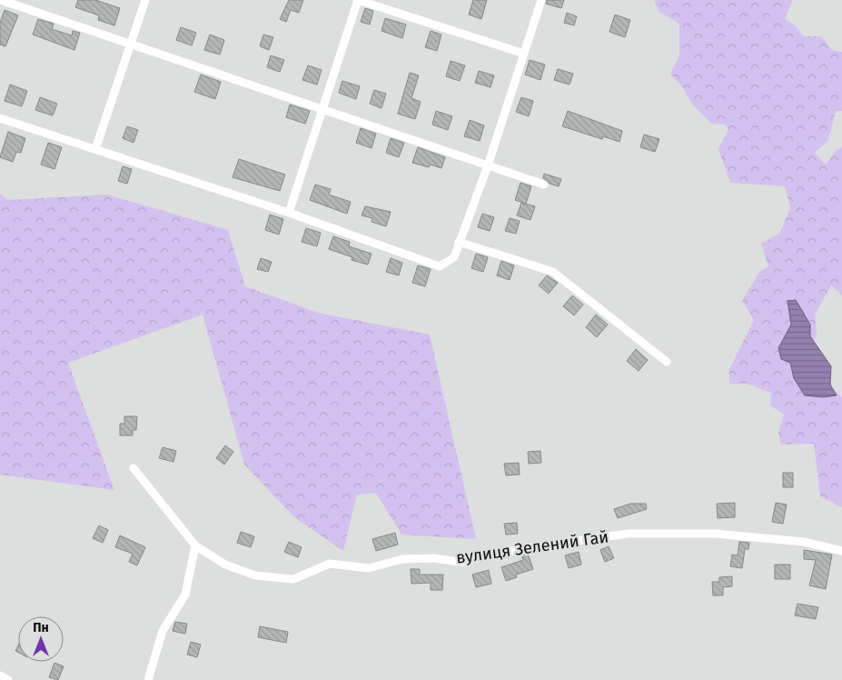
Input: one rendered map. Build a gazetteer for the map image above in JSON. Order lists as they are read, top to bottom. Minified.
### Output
{"streets":{"street":["вулиця Зелений Гай"]},"north":"top"}
